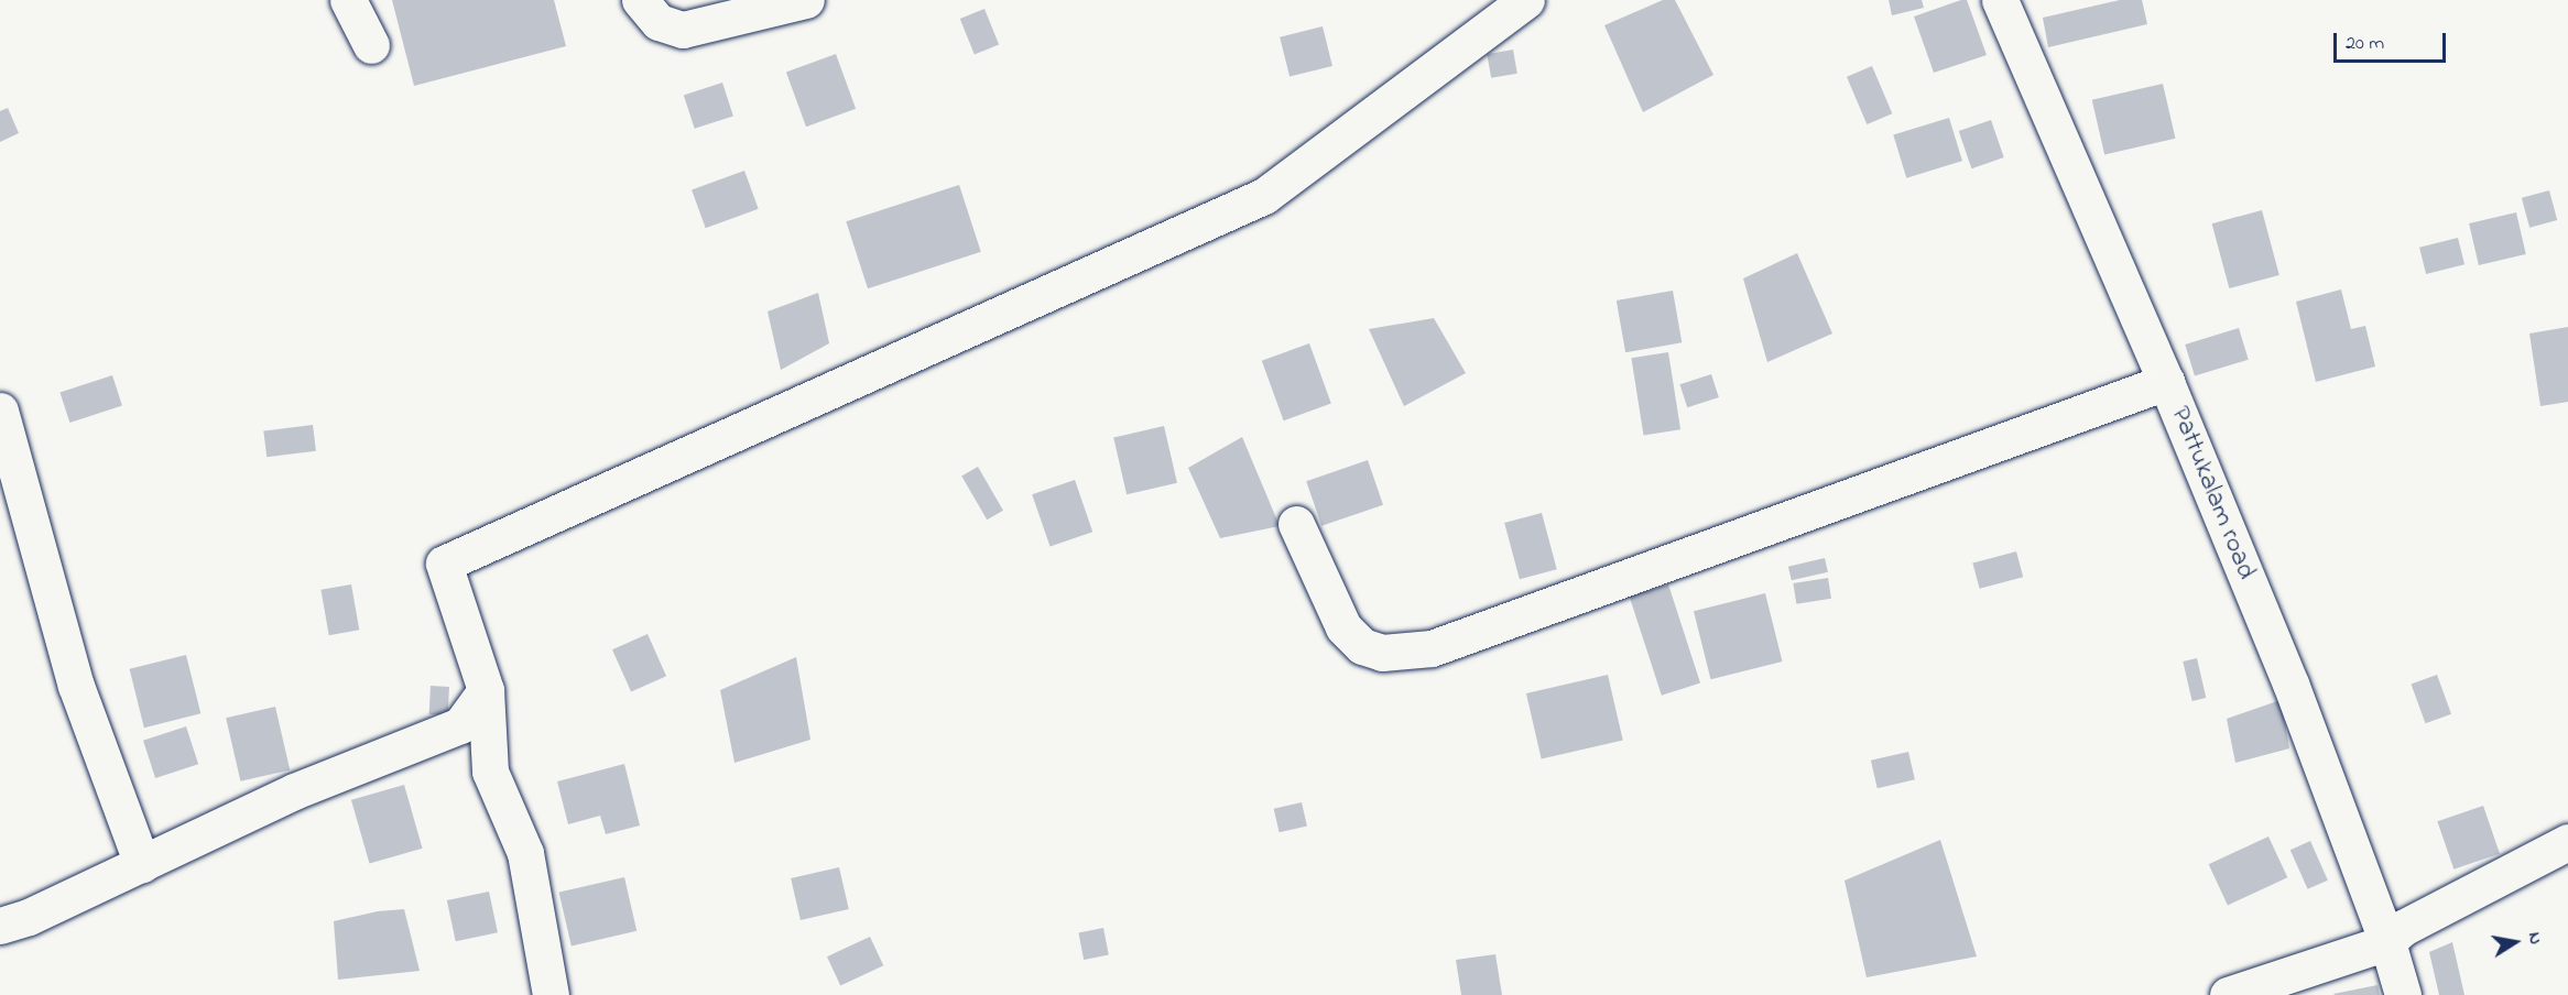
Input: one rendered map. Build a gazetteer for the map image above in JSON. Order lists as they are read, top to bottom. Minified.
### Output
{"streets":{"street":["Pattukalam road"]},"scale_bar":"20 m","north":"right"}
